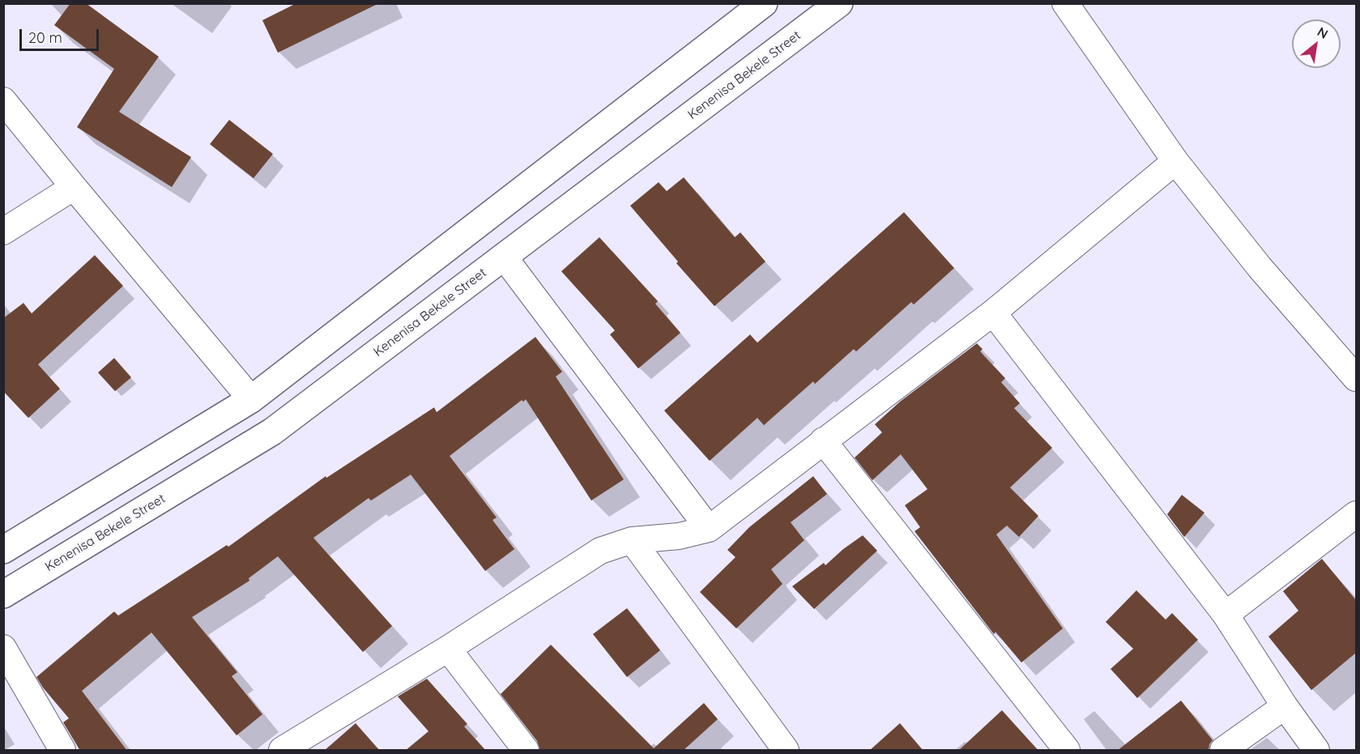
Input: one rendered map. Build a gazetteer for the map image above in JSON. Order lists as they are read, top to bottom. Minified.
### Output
{"streets":{"main road":["Kenenisa Bekele Street"]},"scale_bar":"20 m","north":"top right"}
